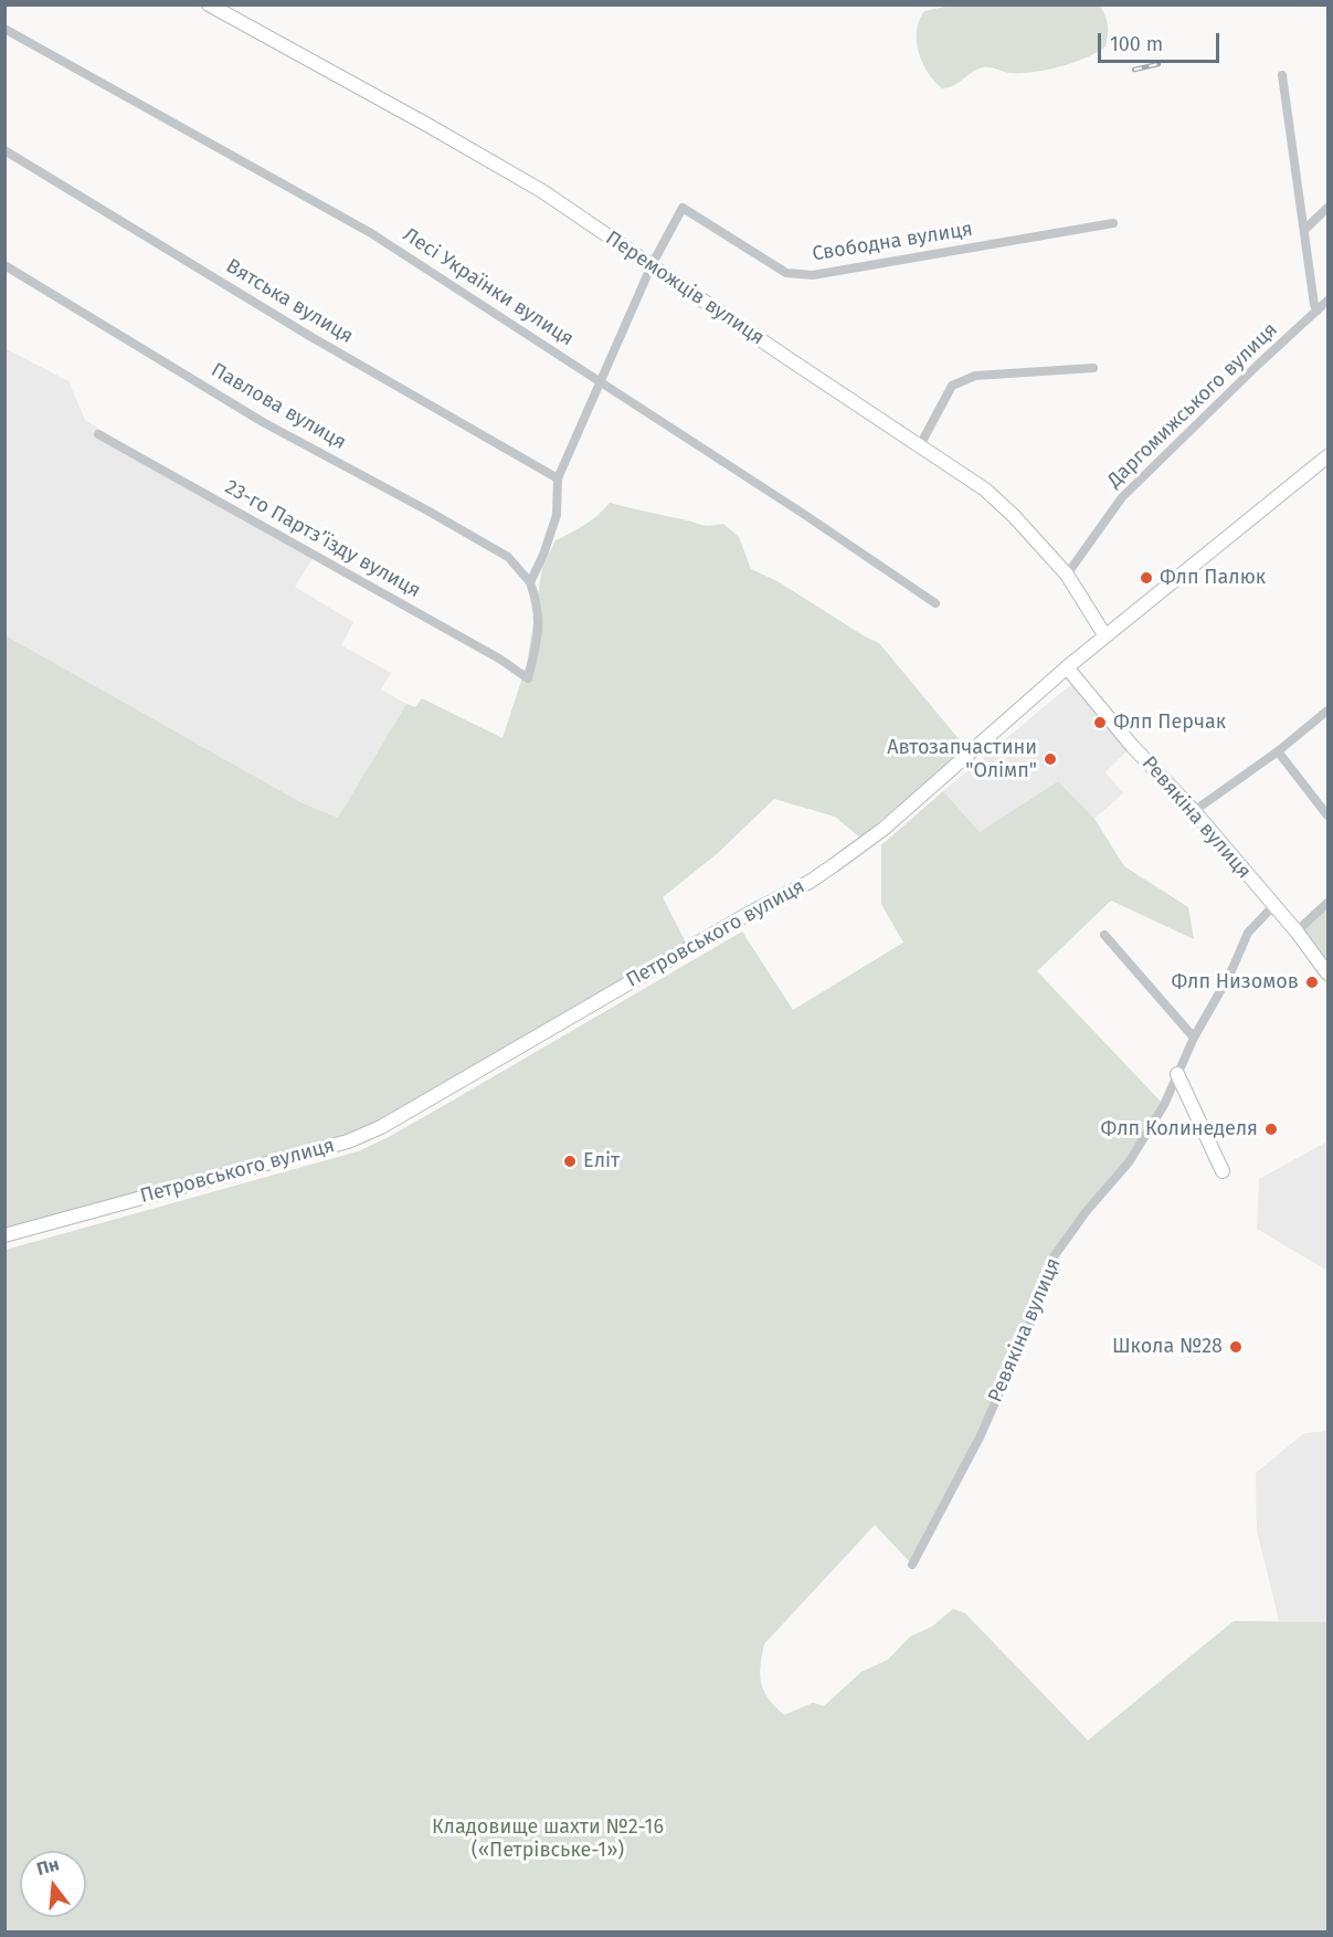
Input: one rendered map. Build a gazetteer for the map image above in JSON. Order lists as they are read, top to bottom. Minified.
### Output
{"streets":{"main road":["Переможців вулиця","Ревякіна вулиця","Петровського вулиця"],"street":["Свободна вулиця","Лесі Українки вулиця","Вятська вулиця","Даргомижського вулиця","Павлова вулиця","23-го Партз’їзду вулиця"]},"crossings":[["Свободна вулиця","Лесі Українки вулиця"],["Свободна вулиця","Переможців вулиця"],["Свободна вулиця","Вятська вулиця"],["Свободна вулиця","Павлова вулиця"],["Свободна вулиця","23-го Партз’їзду вулиця"],["Переможців вулиця","Даргомижського вулиця"],["Переможців вулиця","Петровського вулиця"],["Павлова вулиця","23-го Партз’їзду вулиця"],["Ревякіна вулиця","Петровського вулиця"]],"parks":["Кладовище шахти №2-16 («Петрівське-1»)"],"places":["Флп Палюк","Флп Перчак","Автозапчастини \"Олімп\"","Флп Низомов","Флп Колинеделя","Еліт","Школа №28"],"scale_bar":"100 m","north":"top"}
